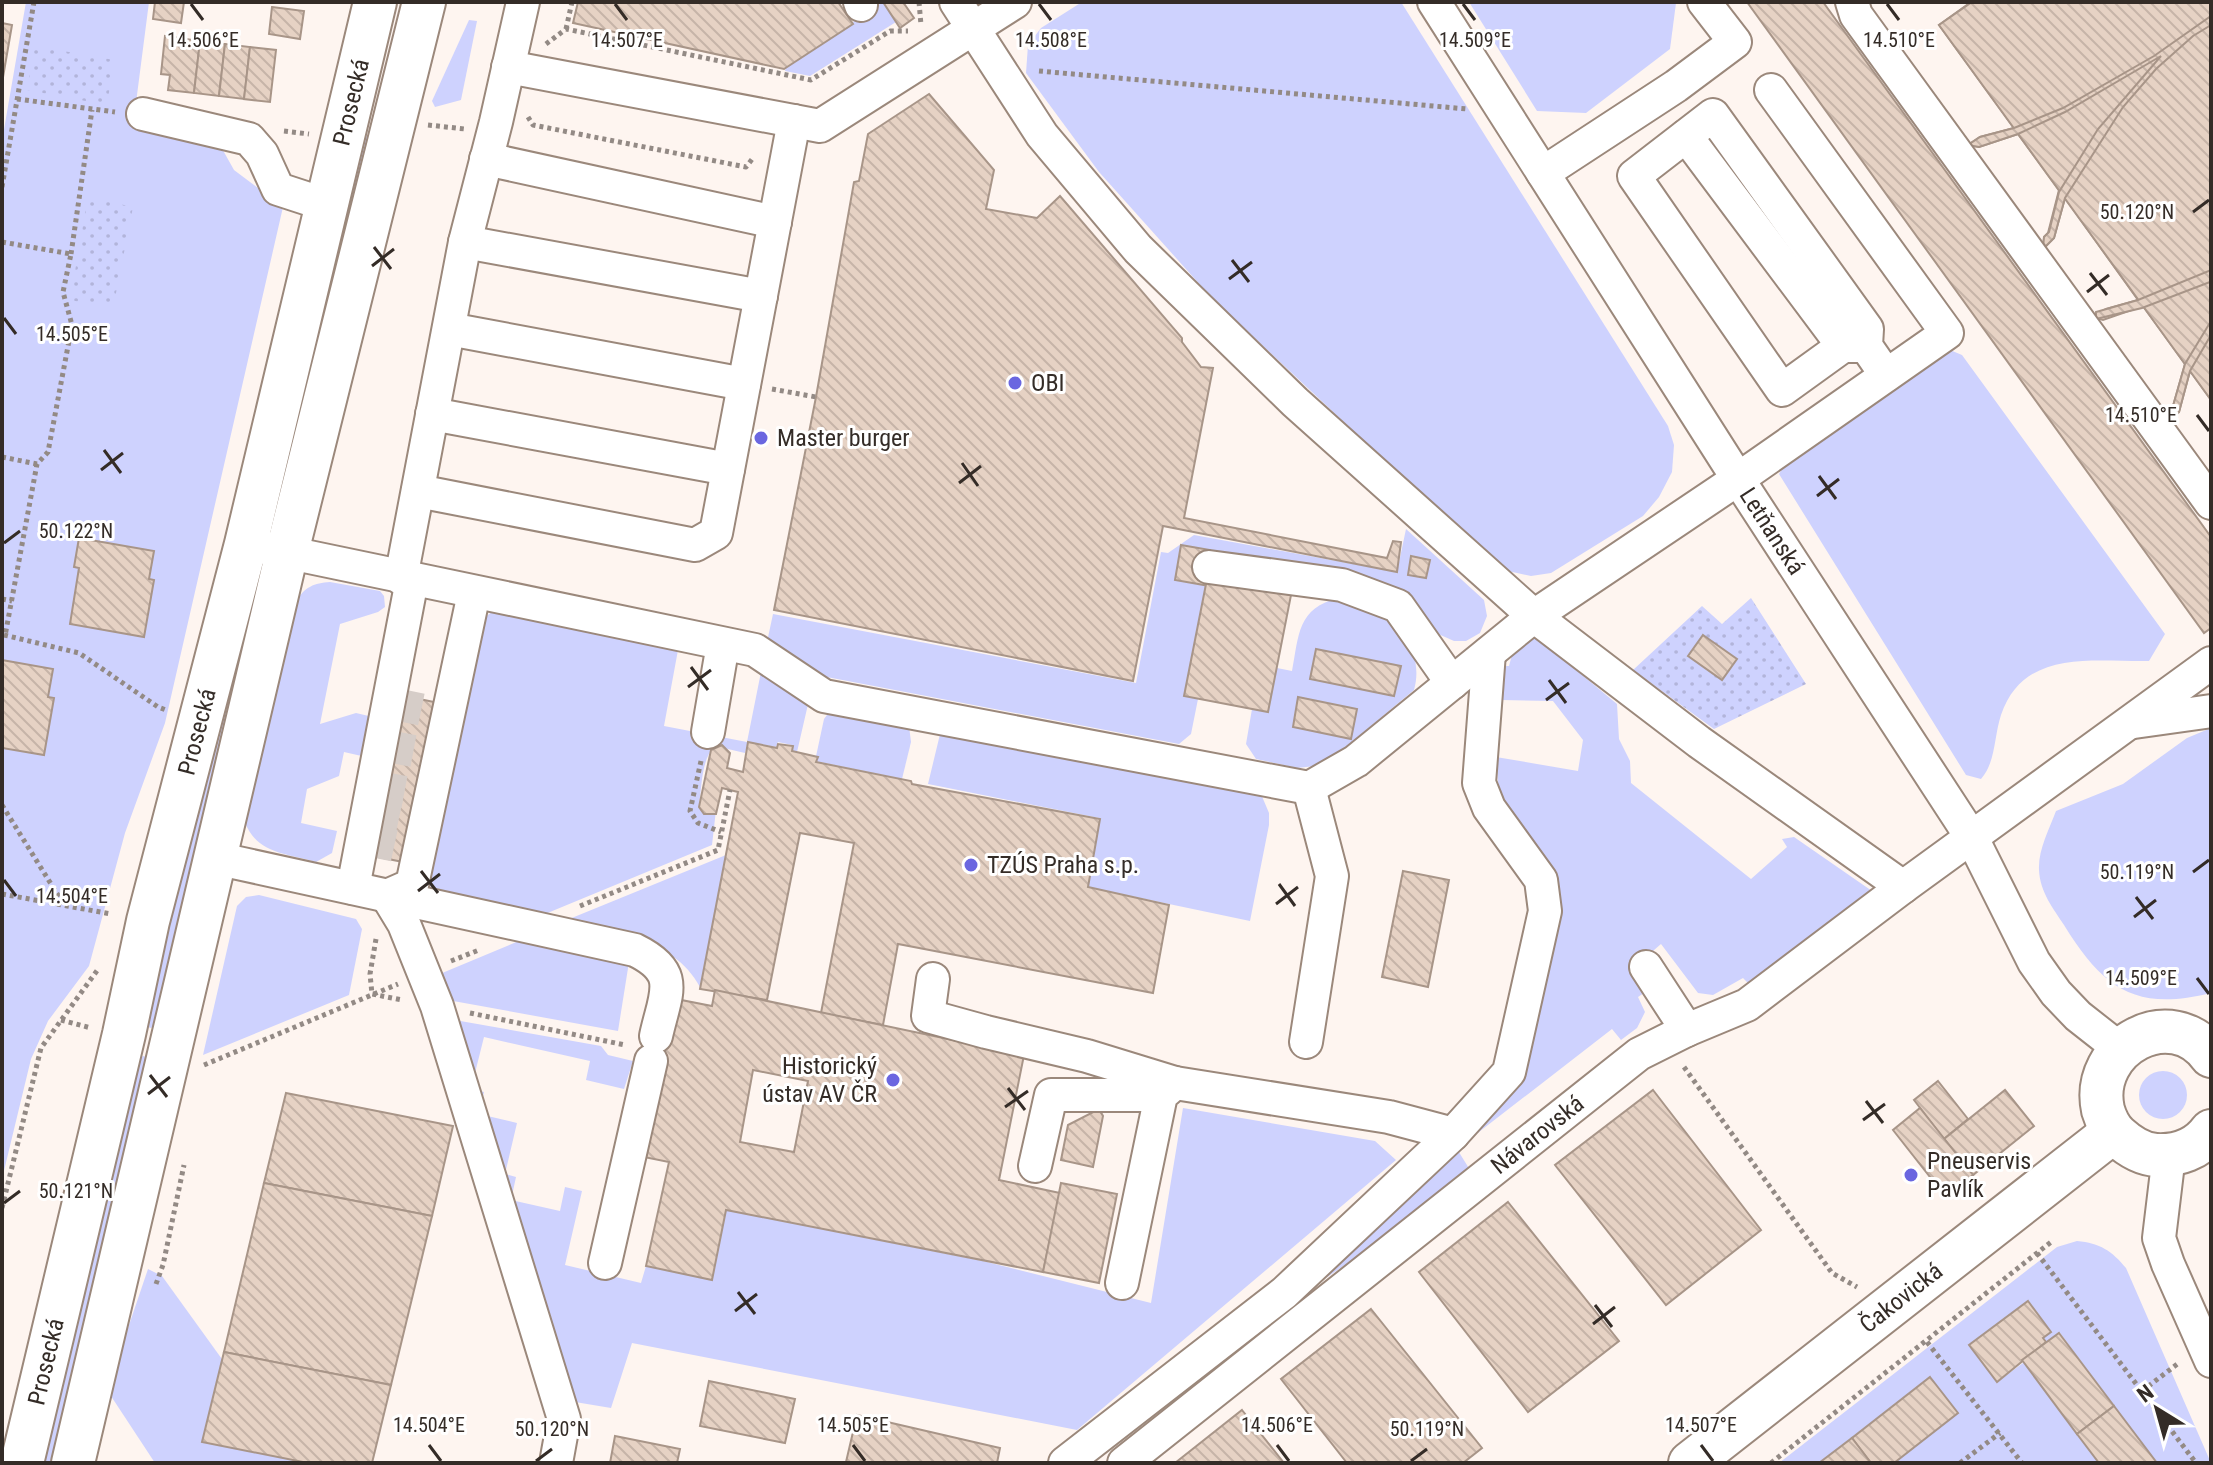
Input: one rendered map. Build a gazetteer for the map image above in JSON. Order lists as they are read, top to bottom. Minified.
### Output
{"streets":{"main road":["Prosecká","Čakovická"],"street":["Letňanská","Návarovská"]},"crossings":[["Letňanská","Návarovská"]],"places":["OBI","Master burger","TZÚS Praha s.p.","Historický ústav AV ČR","Pneuservis Pavlík"],"north":"top left","coordinates":["14.506°E","14.507°E","14.508°E","14.509°E","14.510°E","50.120°N","14.505°E","50.122°N","50.119°N","14.504°E","50.121°N"]}
